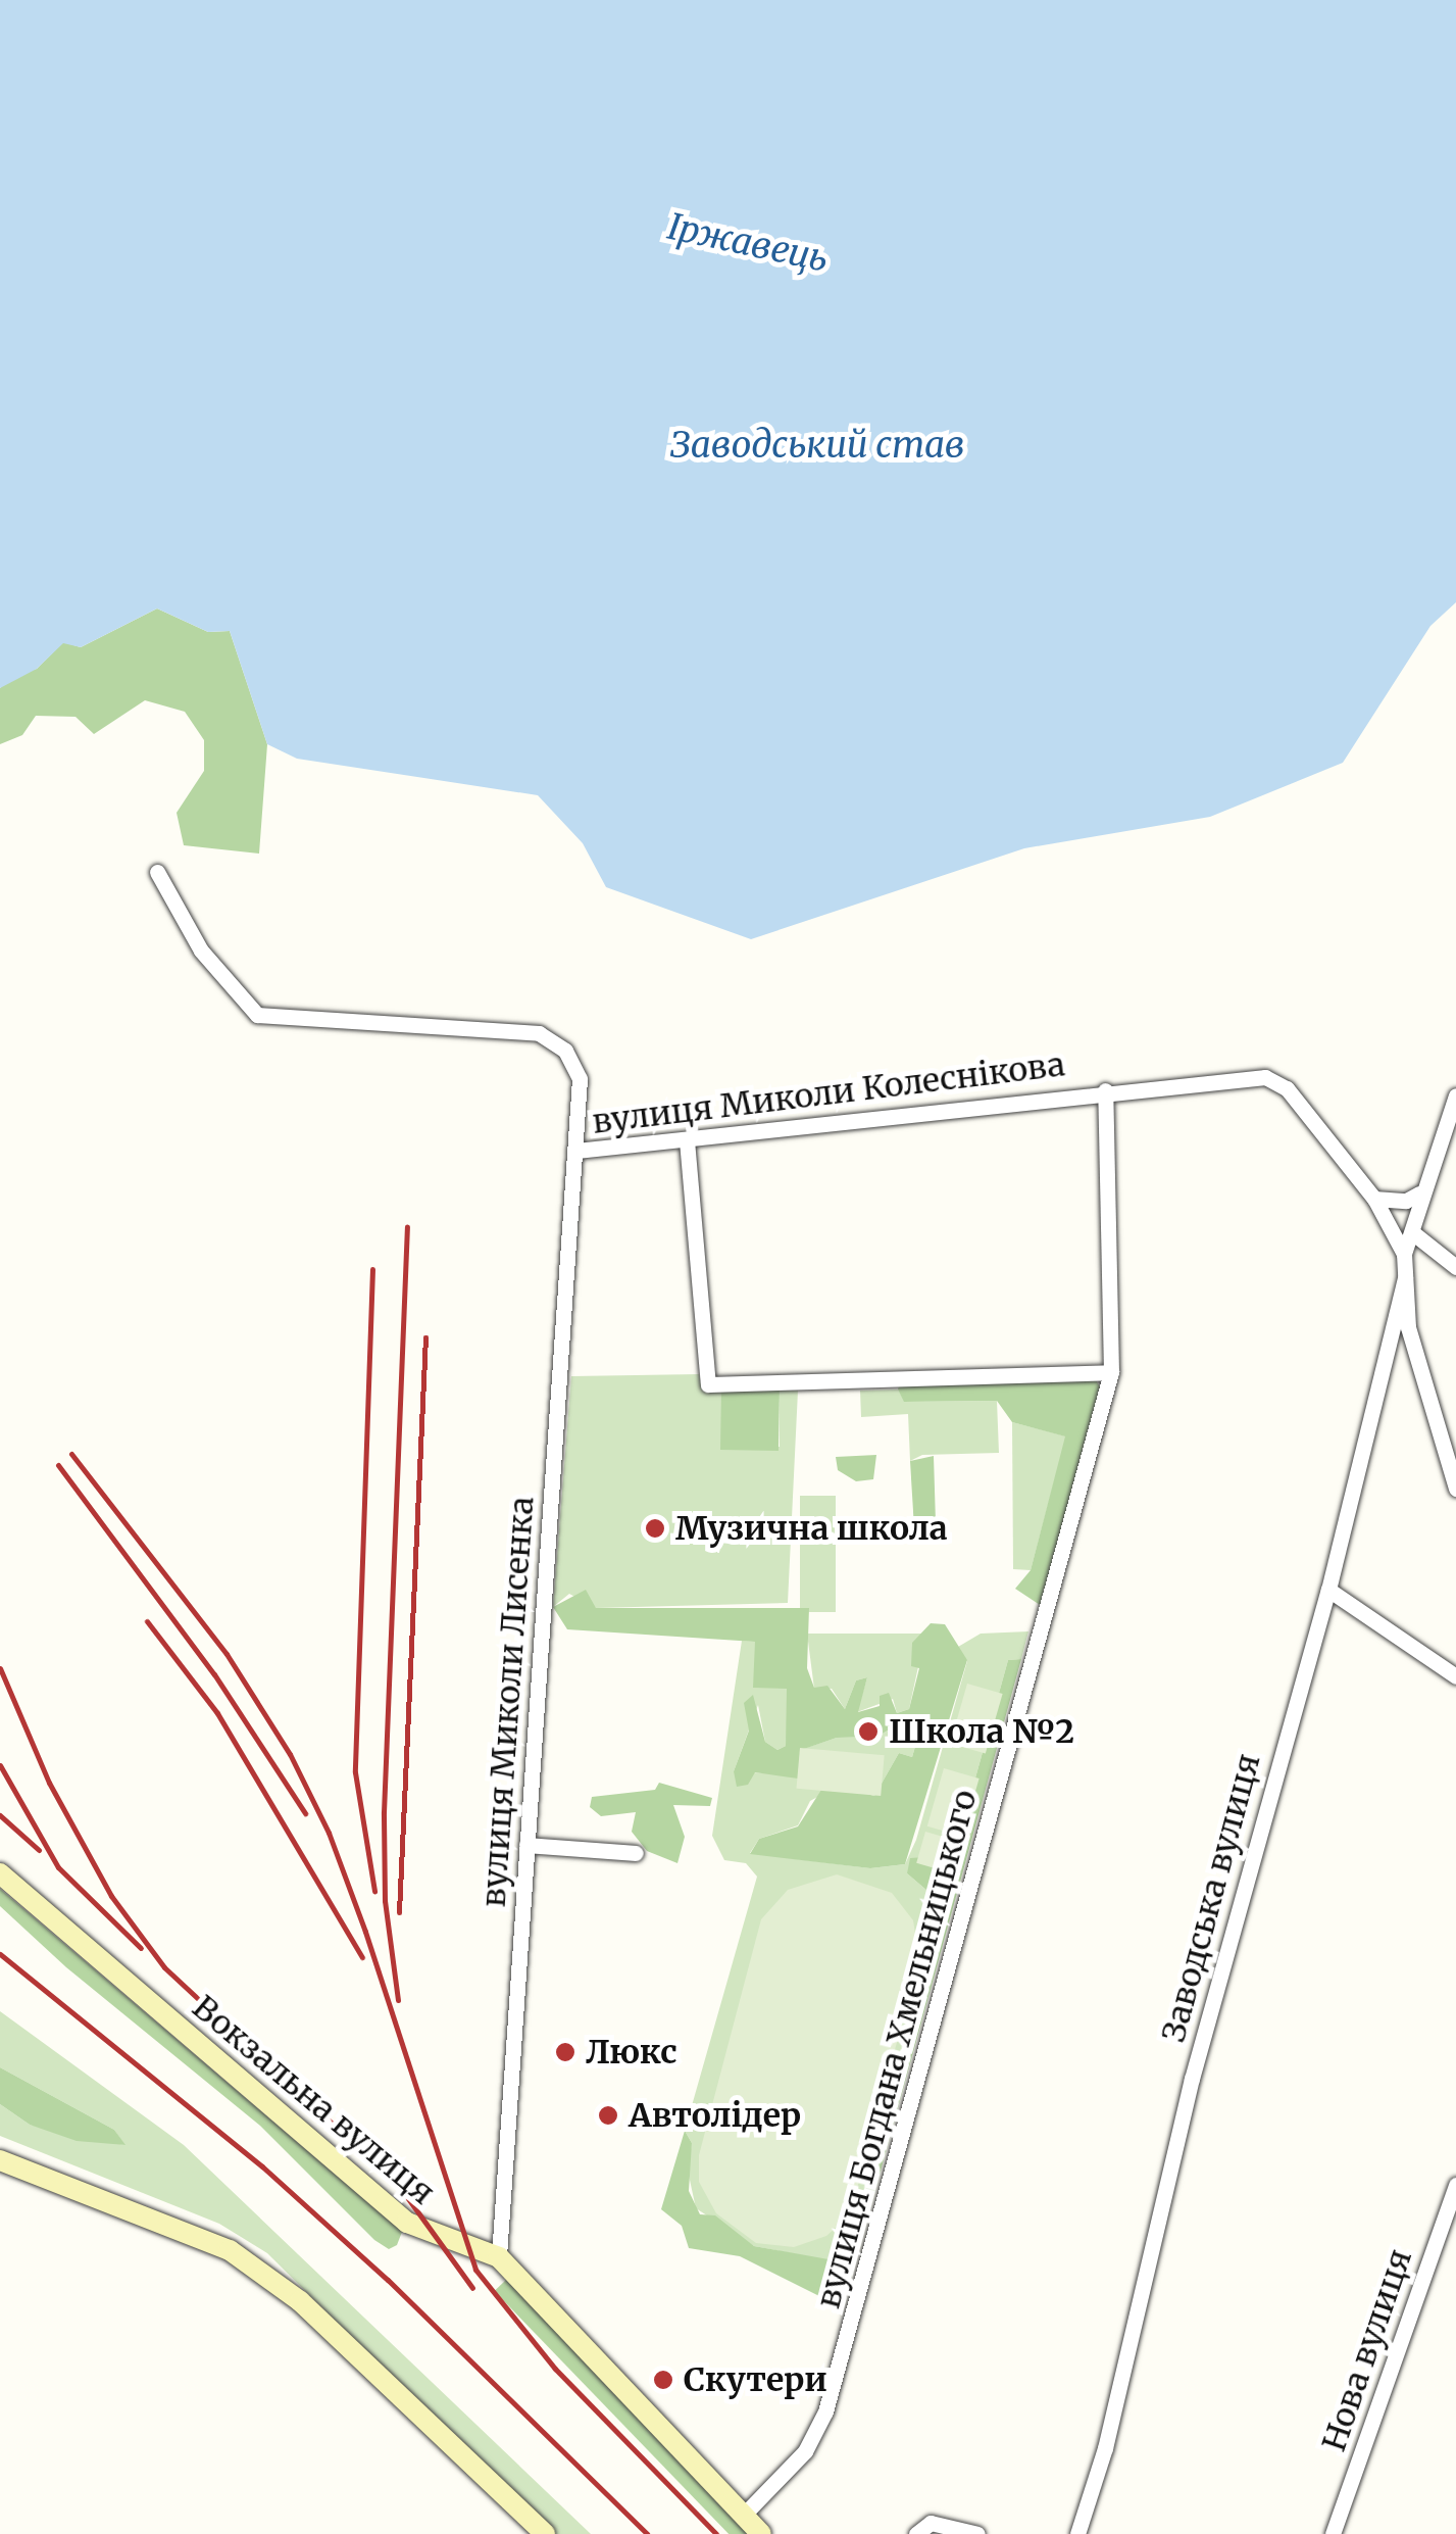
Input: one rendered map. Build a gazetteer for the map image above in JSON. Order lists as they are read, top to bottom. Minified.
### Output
{"streets":{"street":["вулиця Миколи Колеснікова","вулиця Миколи Лисенка","Заводська вулиця","вулиця Богдана Хмельницького","Вокзальна вулиця","Нова вулиця"]},"crossings":[["вулиця Миколи Колеснікова","вулиця Миколи Лисенка"],["вулиця Миколи Колеснікова","вулиця Богдана Хмельницького"],["вулиця Миколи Лисенка","Вокзальна вулиця"],["вулиця Богдана Хмельницького","Вокзальна вулиця"]],"water":["Іржавець","Заводський став"],"places":["Музична школа","Школа №2","Люкс","Автолідер","Скутери"]}
